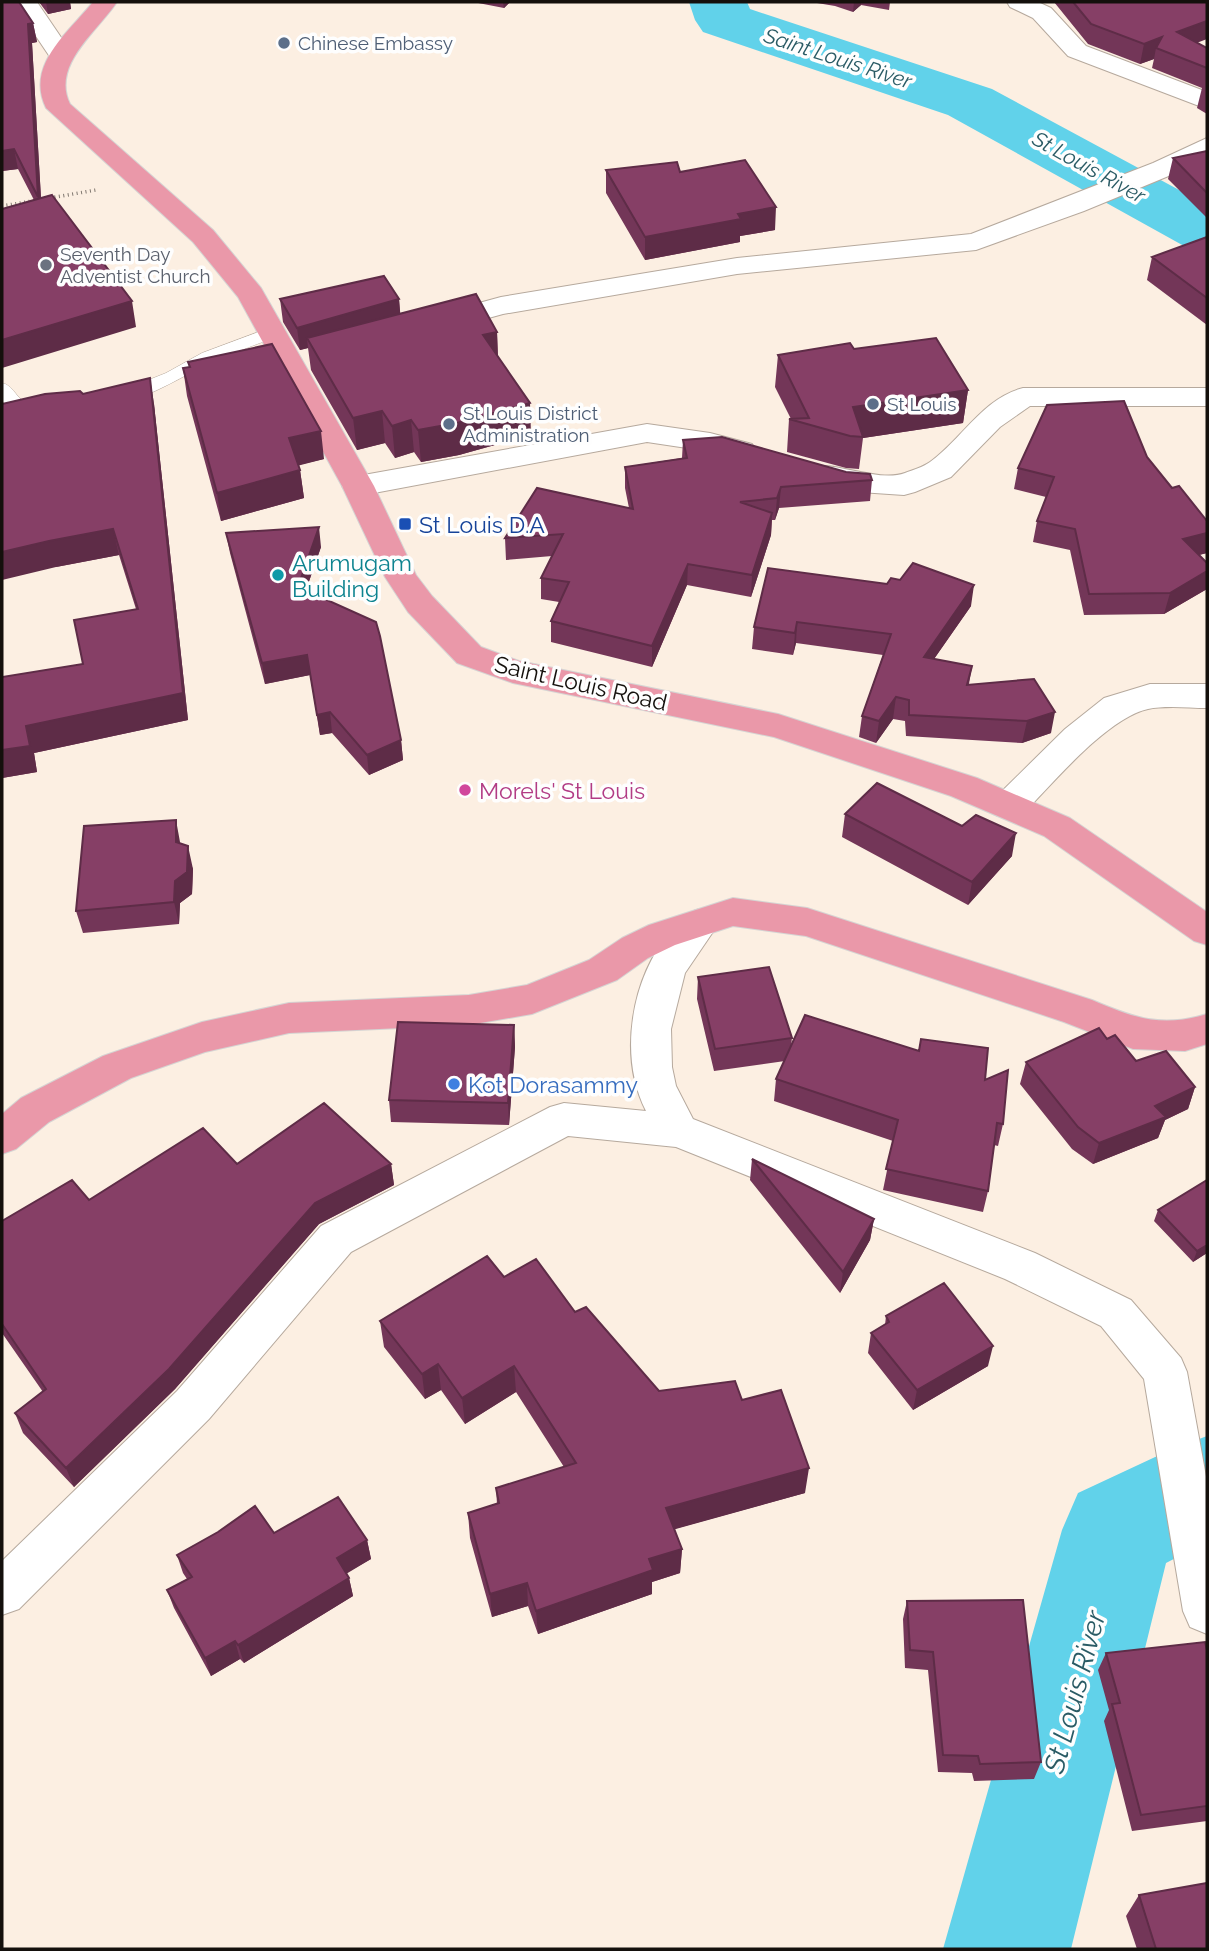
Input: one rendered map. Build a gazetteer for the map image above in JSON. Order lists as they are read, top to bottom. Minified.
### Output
{"streets":{"main road":["Saint Louis Road"]},"water":["Saint Louis River","St Louis River"],"places":{"other":["Chinese Embassy","Seventh Day Adventist Church","St Louis","St Louis District Administration","Arumugam Building","Morels' St Louis","Kot Dorasammy"],"transit":["St Louis D.A"]}}
